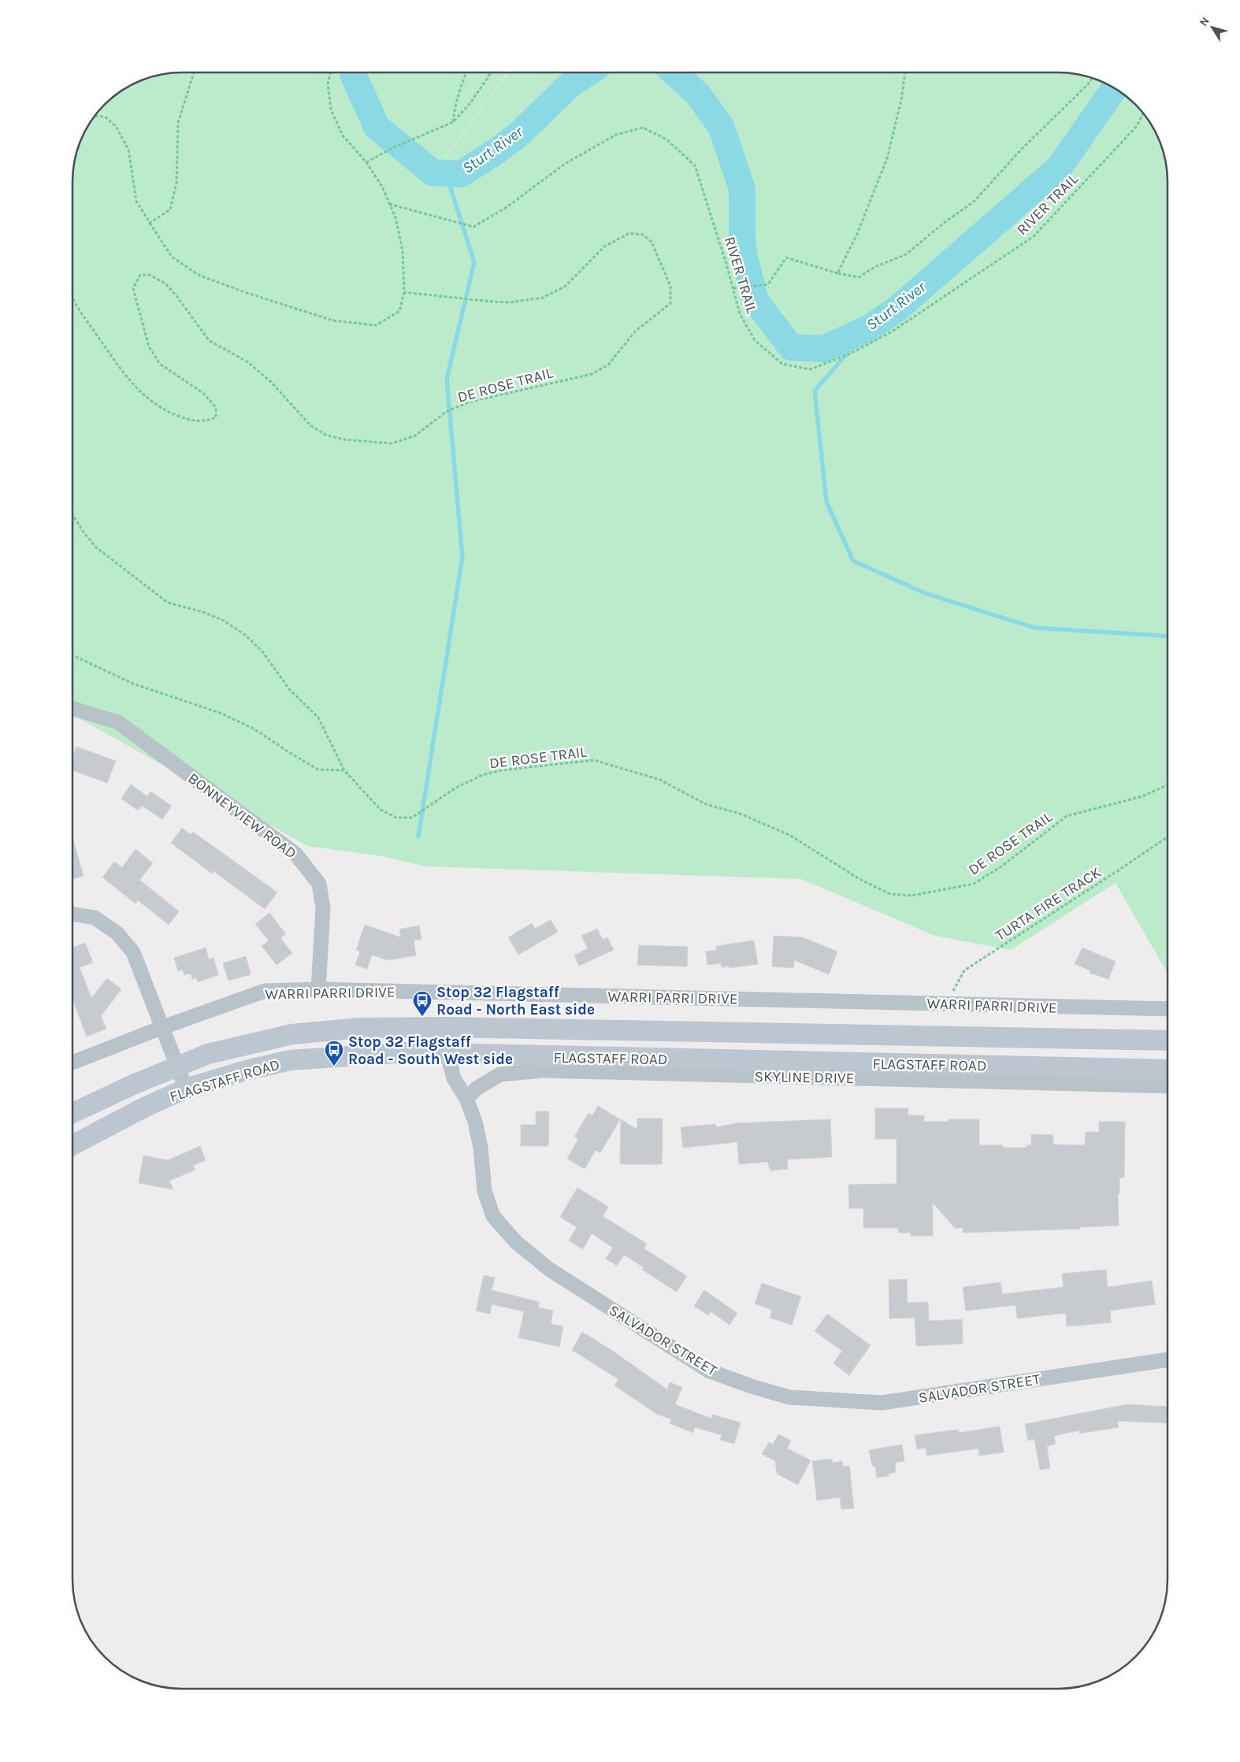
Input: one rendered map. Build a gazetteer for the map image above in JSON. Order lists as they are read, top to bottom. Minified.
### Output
{"streets":{"main road":["FLAGSTAFF ROAD"],"street":["BONNEYVIEW ROAD","WARRI PARRI DRIVE","SKYLINE DRIVE","SALVADOR STREET"],"path":["RIVER TRAIL","DE ROSE TRAIL","TURTA FIRE TRACK"]},"crossings":[["BONNEYVIEW ROAD","WARRI PARRI DRIVE"],["TURTA FIRE TRACK","WARRI PARRI DRIVE"],["FLAGSTAFF ROAD","SALVADOR STREET"],["SKYLINE DRIVE","SALVADOR STREET"]],"water":["Sturt River"],"places":{"bus stop":["Stop 32 Flagstaff Road - North East side","Stop 32 Flagstaff Road - South West side"]},"north":"top left"}
